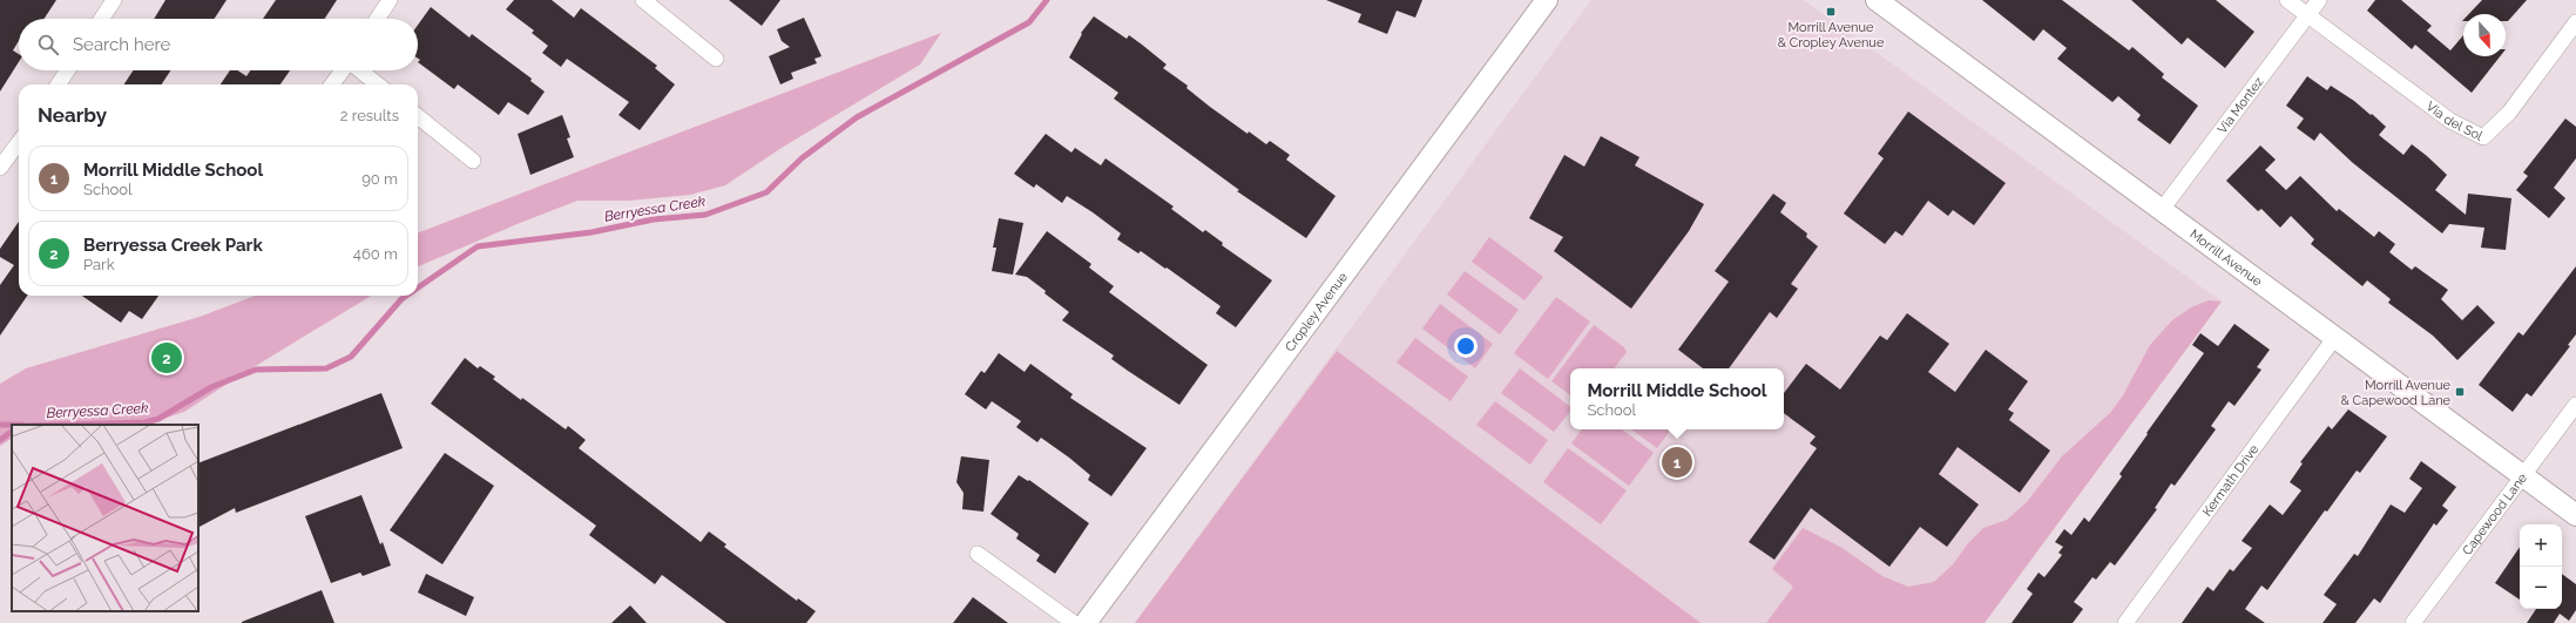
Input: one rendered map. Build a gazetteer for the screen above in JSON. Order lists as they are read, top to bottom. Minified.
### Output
{"streets":{"main road":["Morrill Avenue","Cropley Avenue"],"street":["Via Montez","Via del Sol","Kermath Drive","Capewood Lane"]},"crossings":[["Via Montez","Via del Sol"],["Via Montez","Morrill Avenue"],["Morrill Avenue","Kermath Drive"],["Morrill Avenue","Capewood Lane"]],"water":["Berryessa Creek"],"places":{"transit":["Morrill Avenue & Cropley Avenue","Morrill Avenue & Capewood Lane"]},"north":"bottom","page":{"search":"Search here","heading":["Nearby","2 results"],"list":[{"mark":"1","name":"Morrill Middle School","note":"School","value":"90 m"},{"mark":"2","name":"Berryessa Creek Park","note":"Park","value":"460 m"}],"pins":["2","1"],"popup":["Morrill Middle School","School"],"map_buttons":["+","−"]}}
